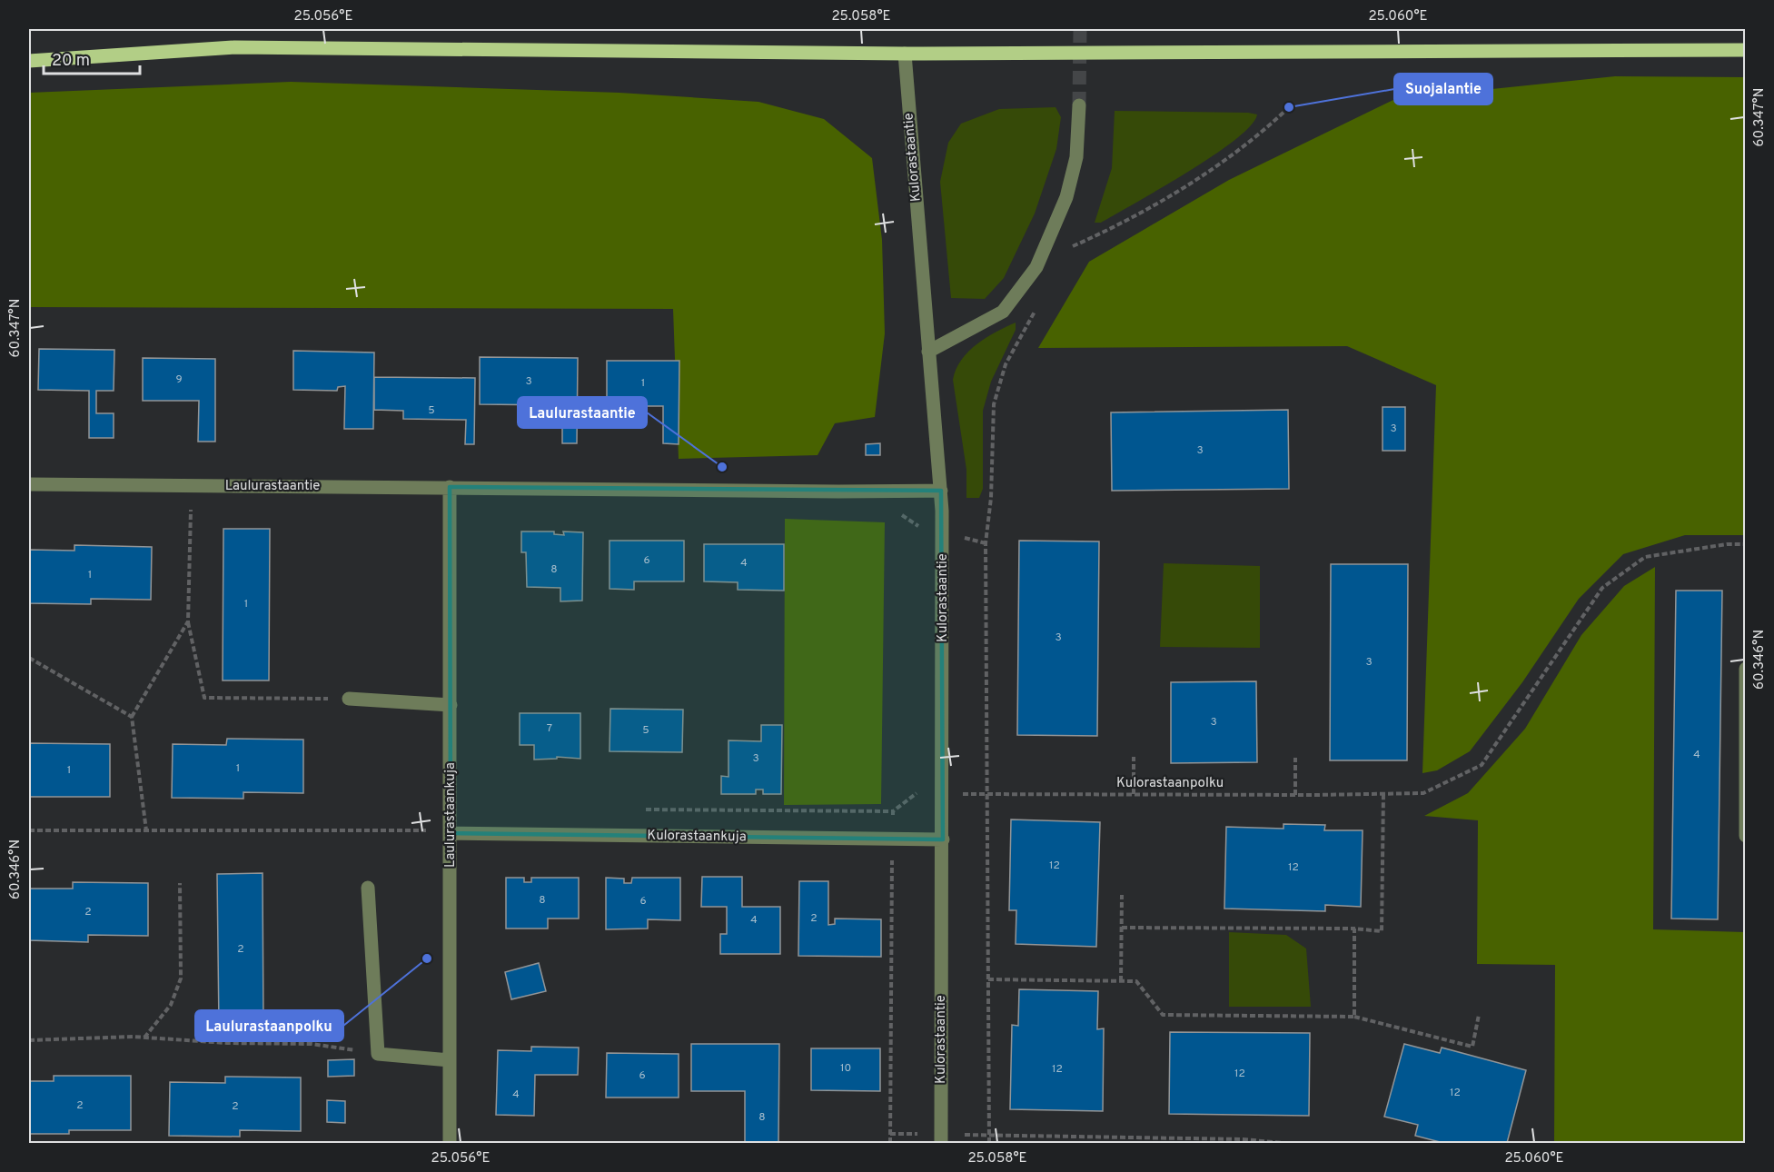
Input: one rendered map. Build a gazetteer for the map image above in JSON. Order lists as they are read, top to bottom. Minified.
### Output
{"streets":{"street":["Kulorastaantie","Laulurastaantie","Laulurastaankuja","Kulorastaankuja"],"path":["Kulorastaanpolku"]},"crossings":[["Kulorastaantie","Laulurastaantie"],["Kulorastaantie","Kulorastaanpolku"],["Kulorastaantie","Kulorastaankuja"],["Laulurastaantie","Laulurastaankuja"],["Laulurastaankuja","Kulorastaankuja"]],"places":["Suojalantie","Laulurastaantie","Laulurastaanpolku"],"house_numbers":["9","3","1","5","3","3","6","4","8","1","1","3","3","3","7","5","4","3","1","1","12","12","8","6","2","2","4","2","10","12","12","6","12","4","2","2","8"],"scale_bar":"20 m","coordinates":["25.056°E","25.058°E","25.060°E","60.347°N","60.346°N"]}
